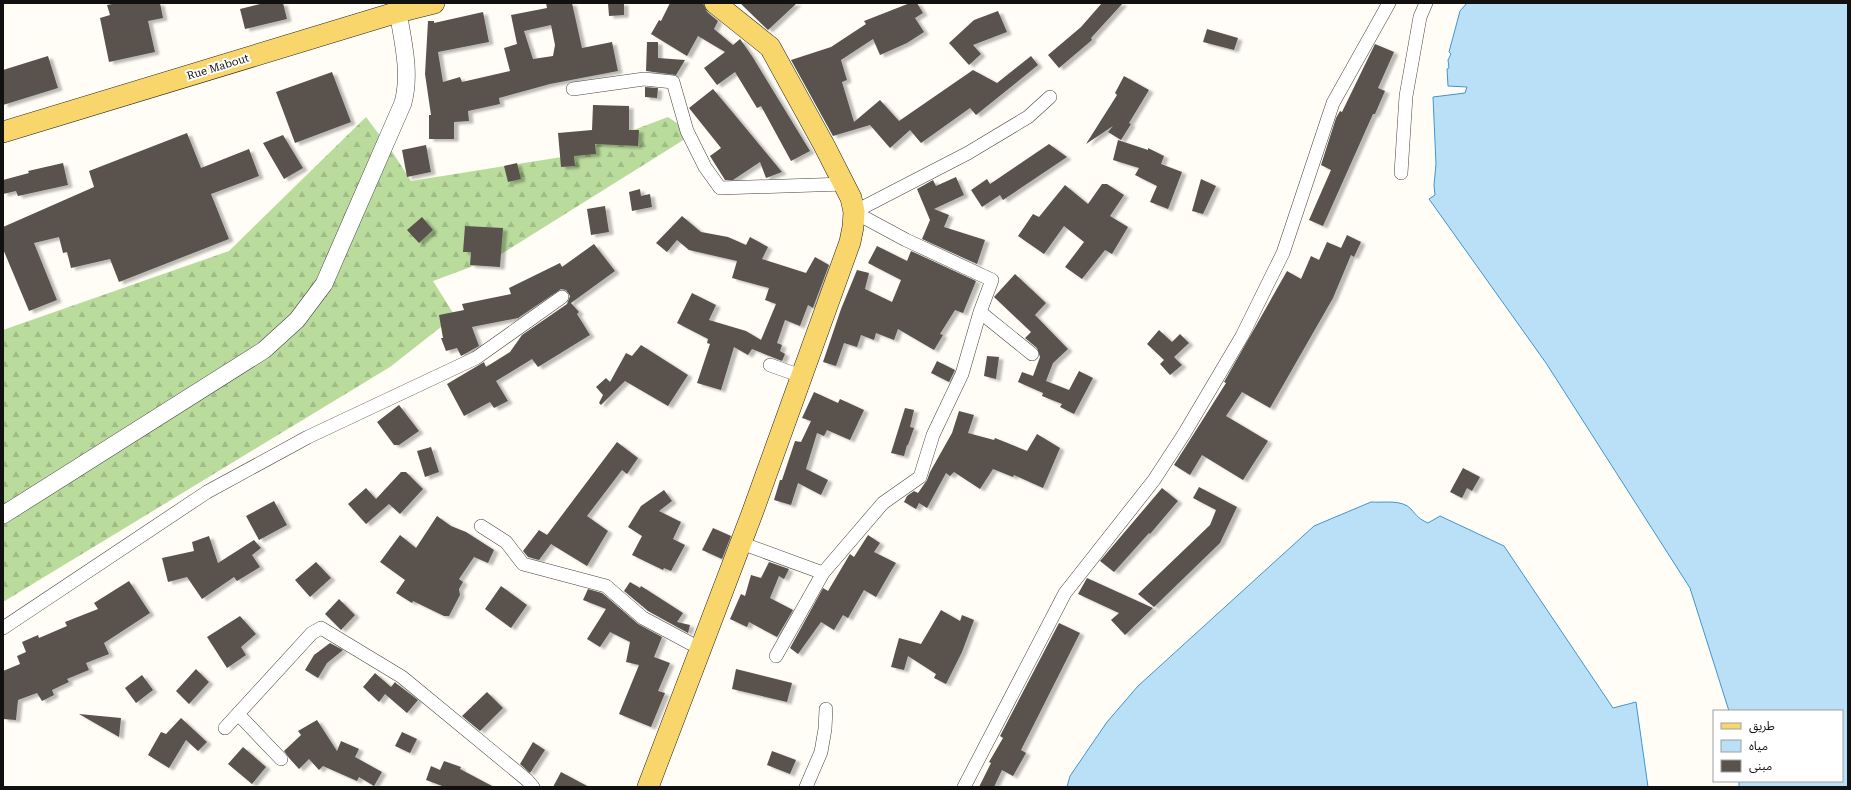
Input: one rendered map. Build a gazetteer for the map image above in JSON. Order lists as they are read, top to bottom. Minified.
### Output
{"streets":{"main road":["Rue Mabout"]},"legend":["طريق","مياه","مبنى"]}
